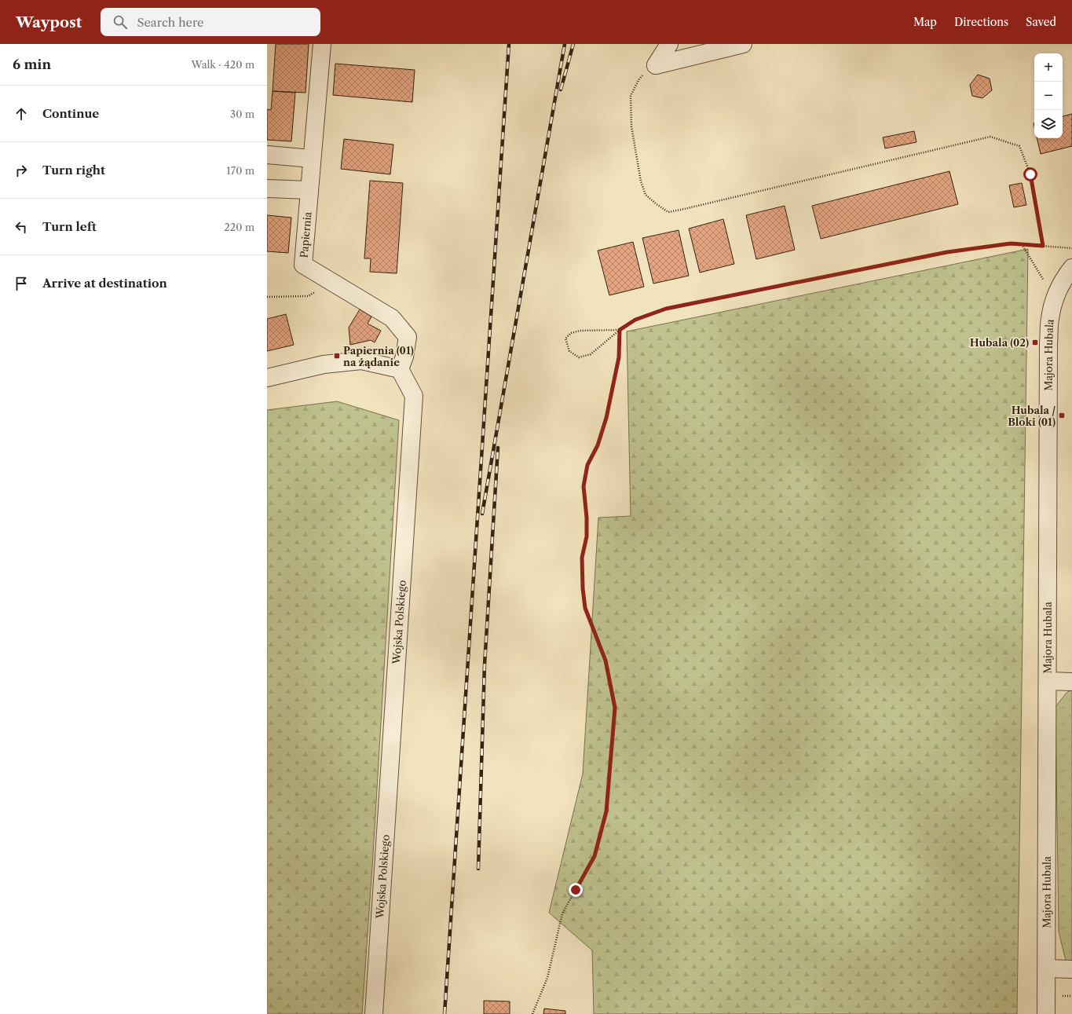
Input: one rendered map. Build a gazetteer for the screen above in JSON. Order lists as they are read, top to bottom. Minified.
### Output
{"streets":{"street":["Papiernia","Majora Hubala","Wojska Polskiego"]},"crossings":[["Papiernia","Wojska Polskiego"]],"places":{"transit":["Hubala (02)","Papiernia (01) na żądanie","Hubala / Bloki (01)"]},"page":{"header":"Waypost","search":"Search here","nav":["Map","Directions","Saved"],"heading":["6 min","Walk · 420 m"],"map_buttons":["+","−"],"list":[["Continue","30 m"],["Turn right","170 m"],["Turn left","220 m"],"Arrive at destination"]}}
